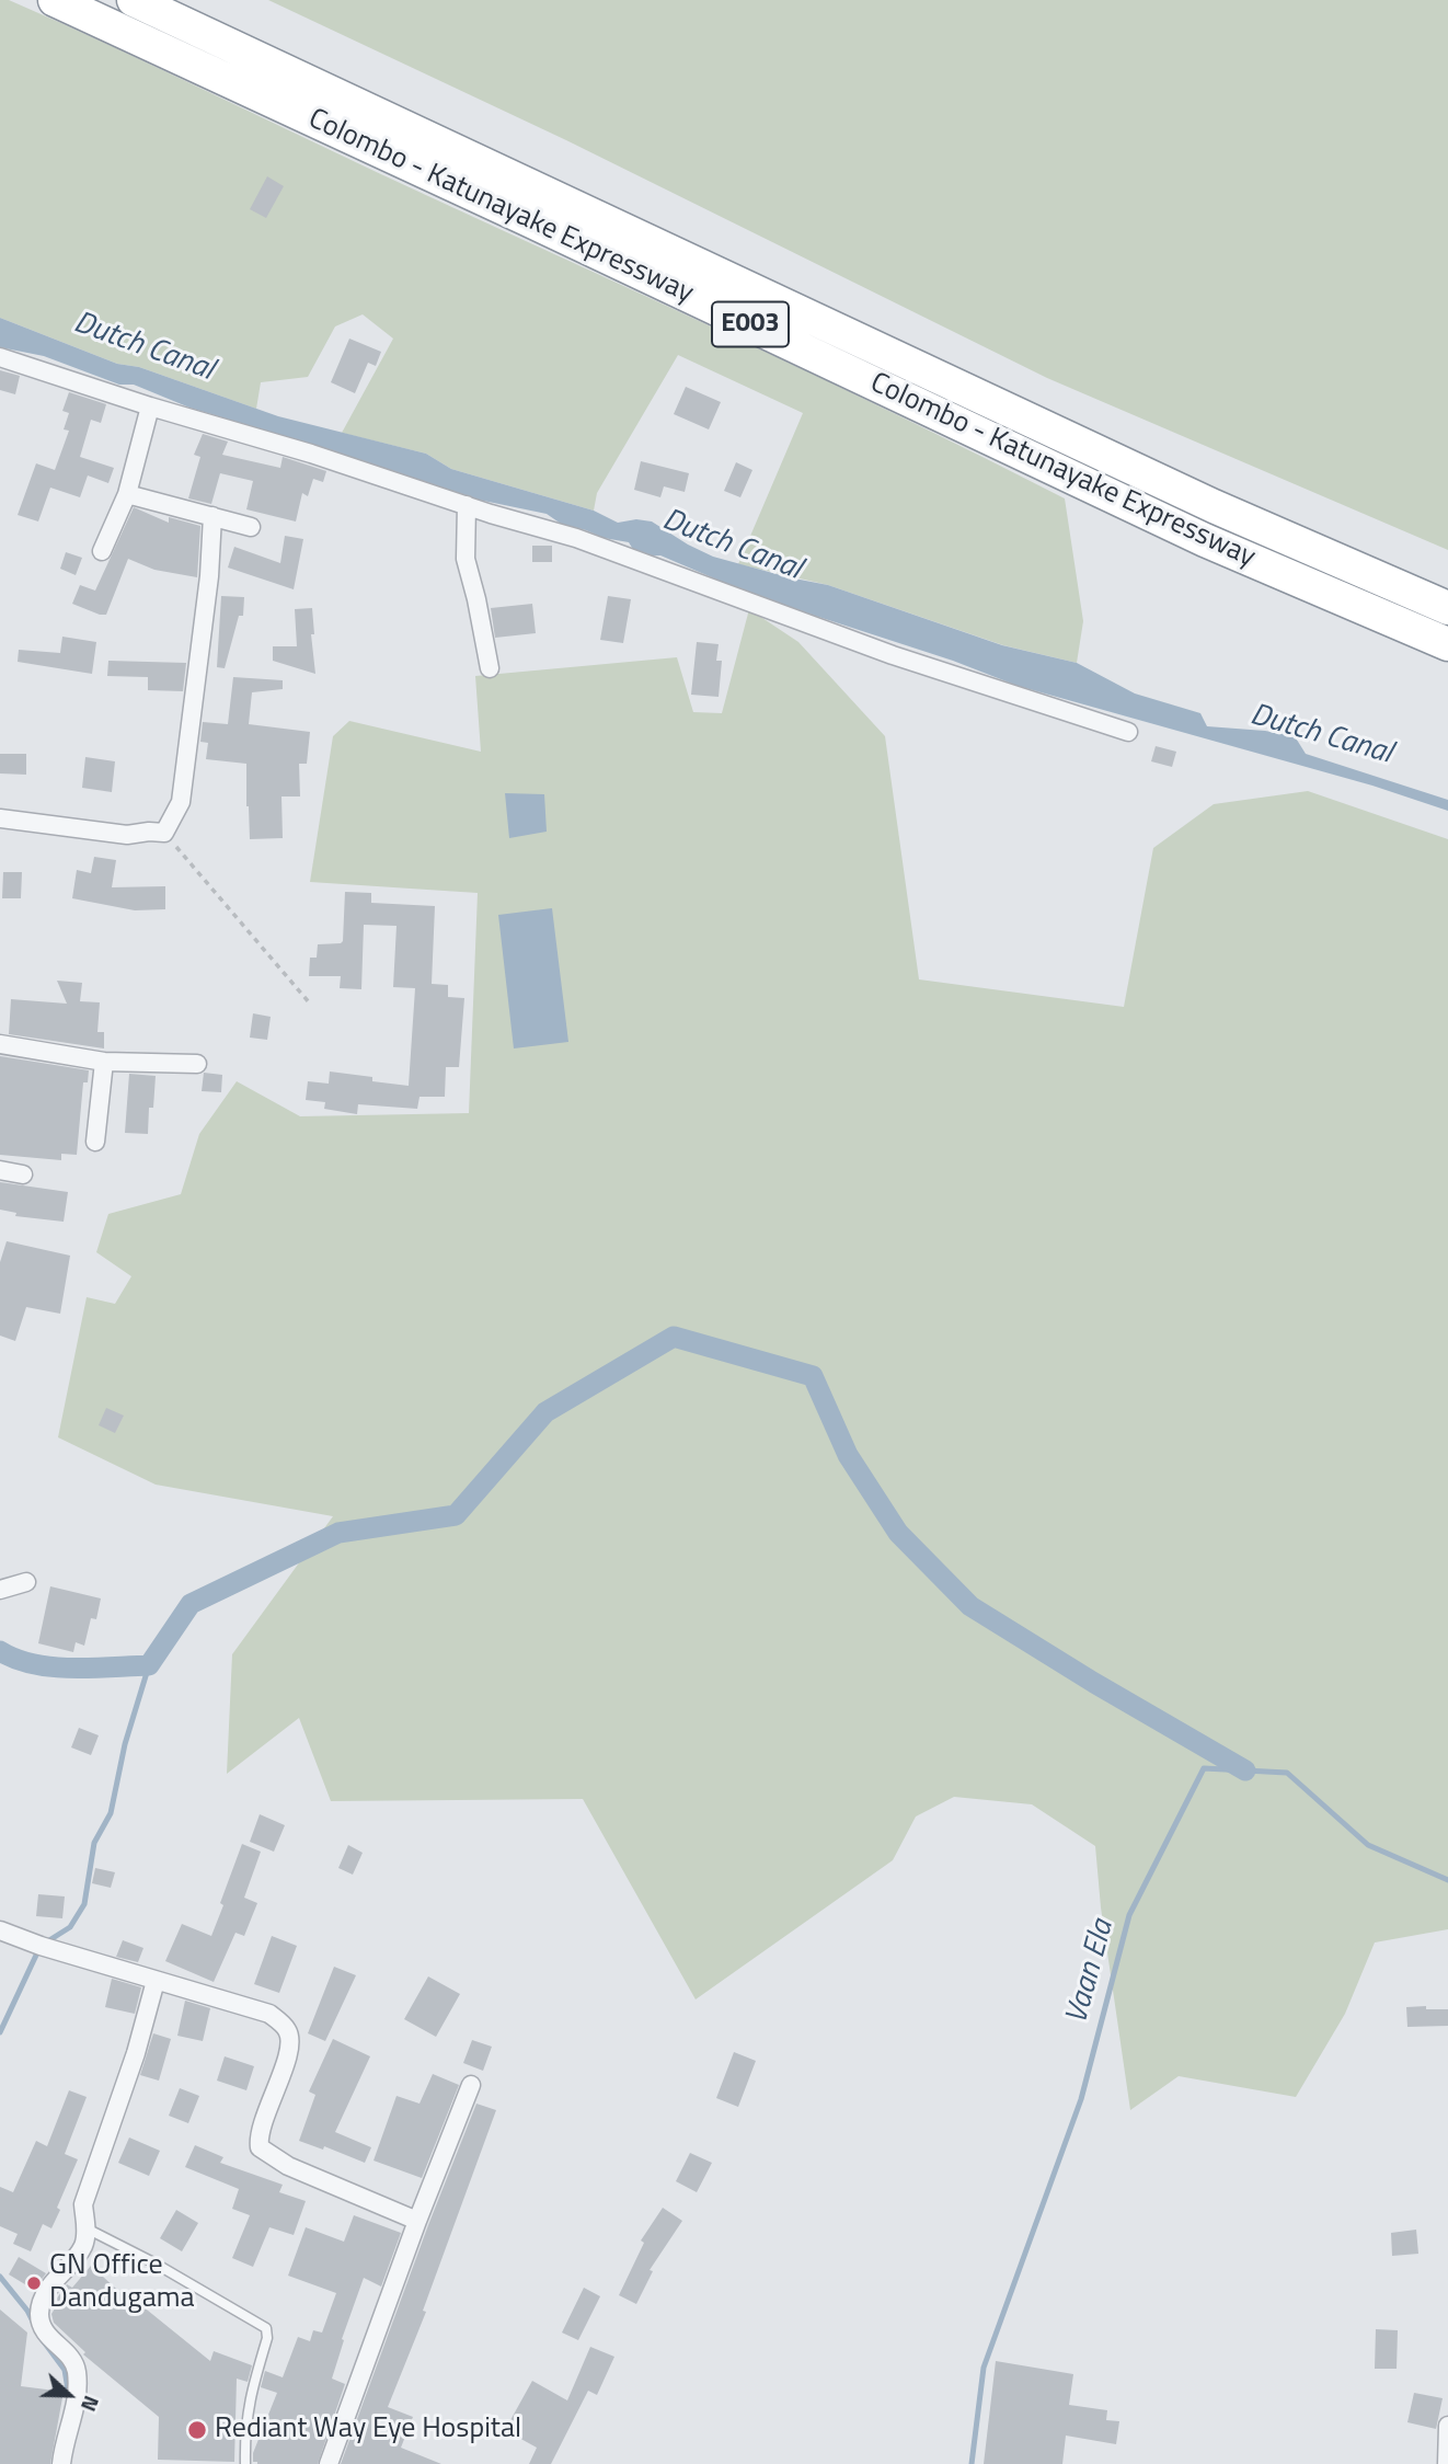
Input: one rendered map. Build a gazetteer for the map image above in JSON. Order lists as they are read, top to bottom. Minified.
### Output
{"streets":{"highway":["Colombo - Katunayake Expressway","E003"]},"water":["Dutch Canal","Vaan Ela"],"places":["GN Office Dandugama","Rediant Way Eye Hospital"],"north":"right"}
